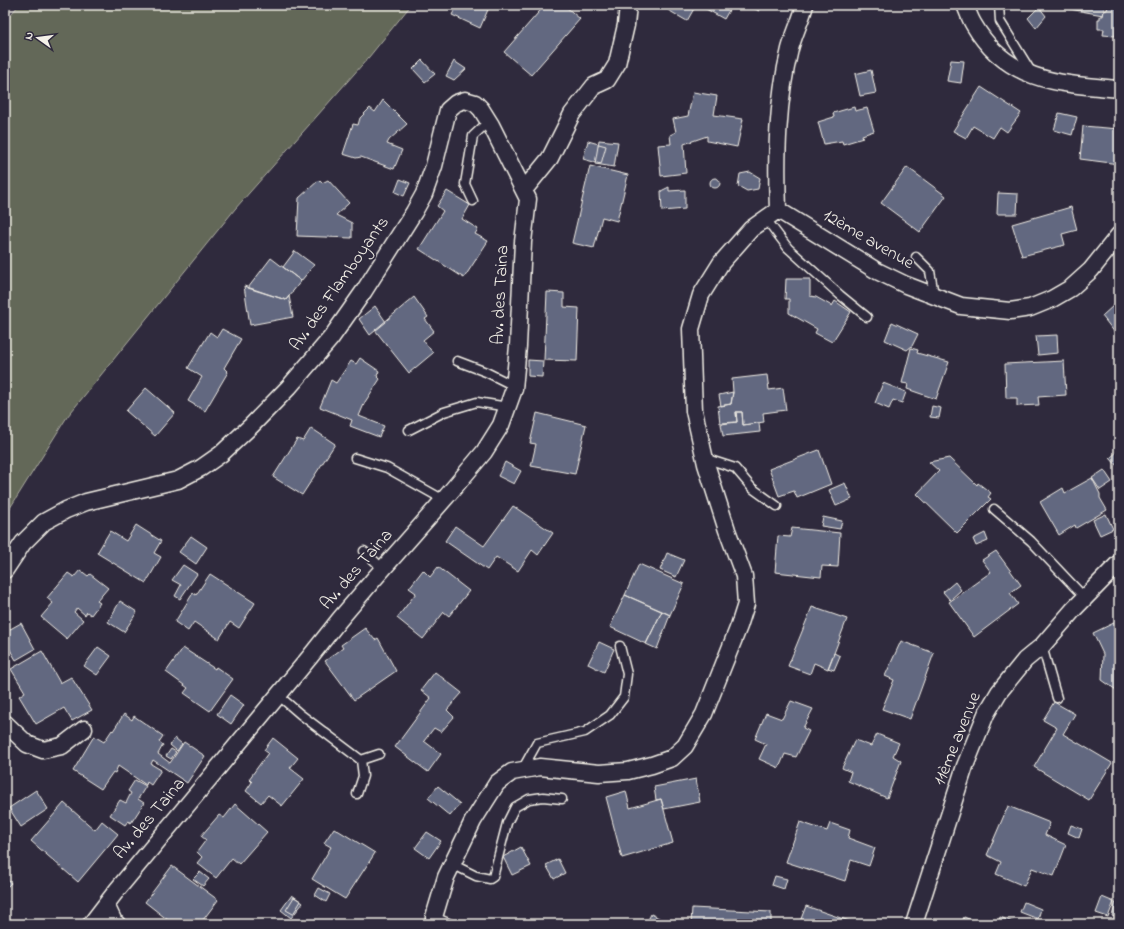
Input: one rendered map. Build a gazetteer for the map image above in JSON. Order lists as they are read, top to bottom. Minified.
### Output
{"streets":{"street":["12ème avenue","Av. des Flamboyants","Av. des Taina","11ème avenue"]},"crossings":[["Av. des Flamboyants","Av. des Taina"]],"north":"left"}
